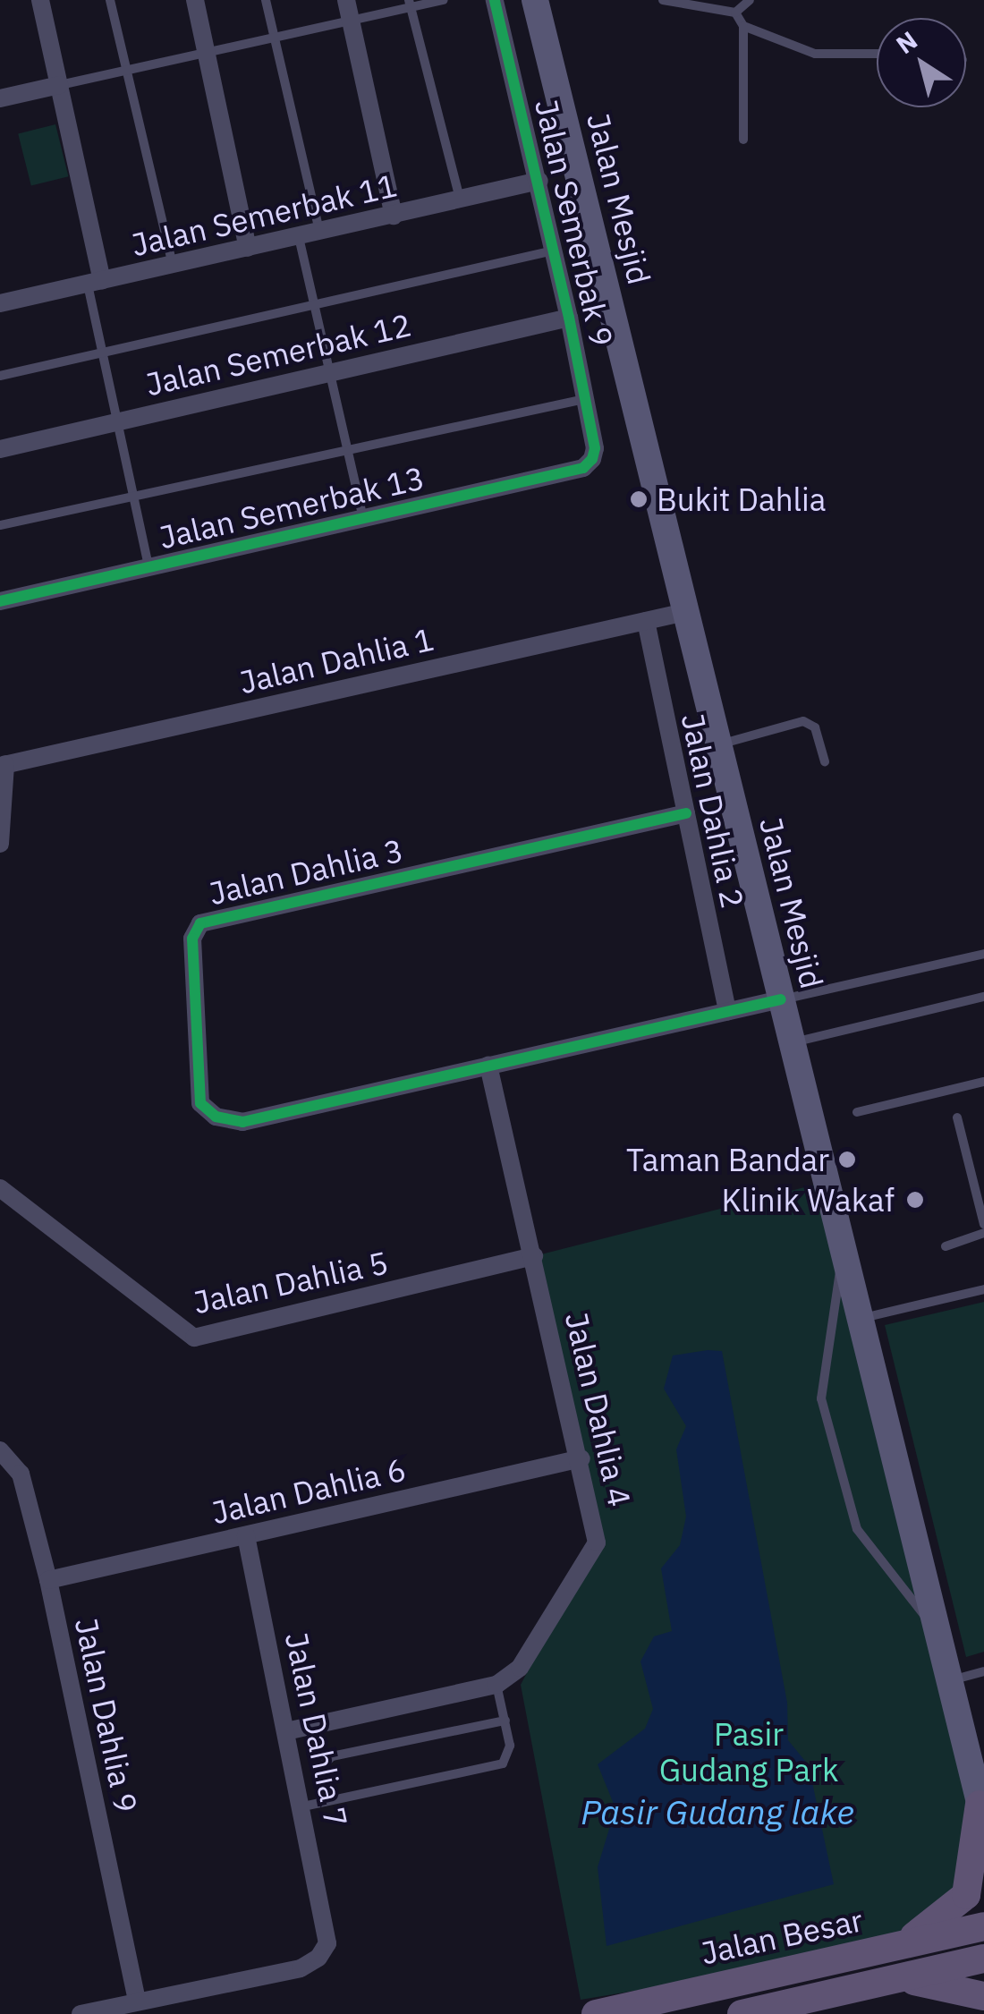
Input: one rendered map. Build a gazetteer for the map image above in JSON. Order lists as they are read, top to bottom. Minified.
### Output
{"streets":{"main road":["Jalan Mesjid","Jalan Besar"],"street":["Jalan Semerbak 11","Jalan Semerbak 9","Jalan Semerbak 12","Jalan Semerbak 13","Jalan Dahlia 1","Jalan Dahlia 2","Jalan Dahlia 3","Jalan Dahlia 5","Jalan Dahlia 4","Jalan Dahlia 6","Jalan Dahlia 9","Jalan Dahlia 7"]},"crossings":[["Jalan Mesjid","Jalan Dahlia 1"],["Jalan Semerbak 11","Jalan Semerbak 9"],["Jalan Semerbak 9","Jalan Semerbak 12"],["Jalan Semerbak 9","Jalan Semerbak 13"],["Jalan Dahlia 1","Jalan Dahlia 2"],["Jalan Dahlia 2","Jalan Dahlia 3"],["Jalan Dahlia 3","Jalan Dahlia 4"],["Jalan Dahlia 5","Jalan Dahlia 4"],["Jalan Dahlia 4","Jalan Dahlia 6"],["Jalan Dahlia 6","Jalan Dahlia 9"],["Jalan Dahlia 6","Jalan Dahlia 7"],["Jalan Dahlia 9","Jalan Dahlia 7"]],"water":["Pasir Gudang lake"],"parks":["Pasir Gudang Park"],"places":["Bukit Dahlia","Taman Bandar","Klinik Wakaf"],"north":"top left"}
